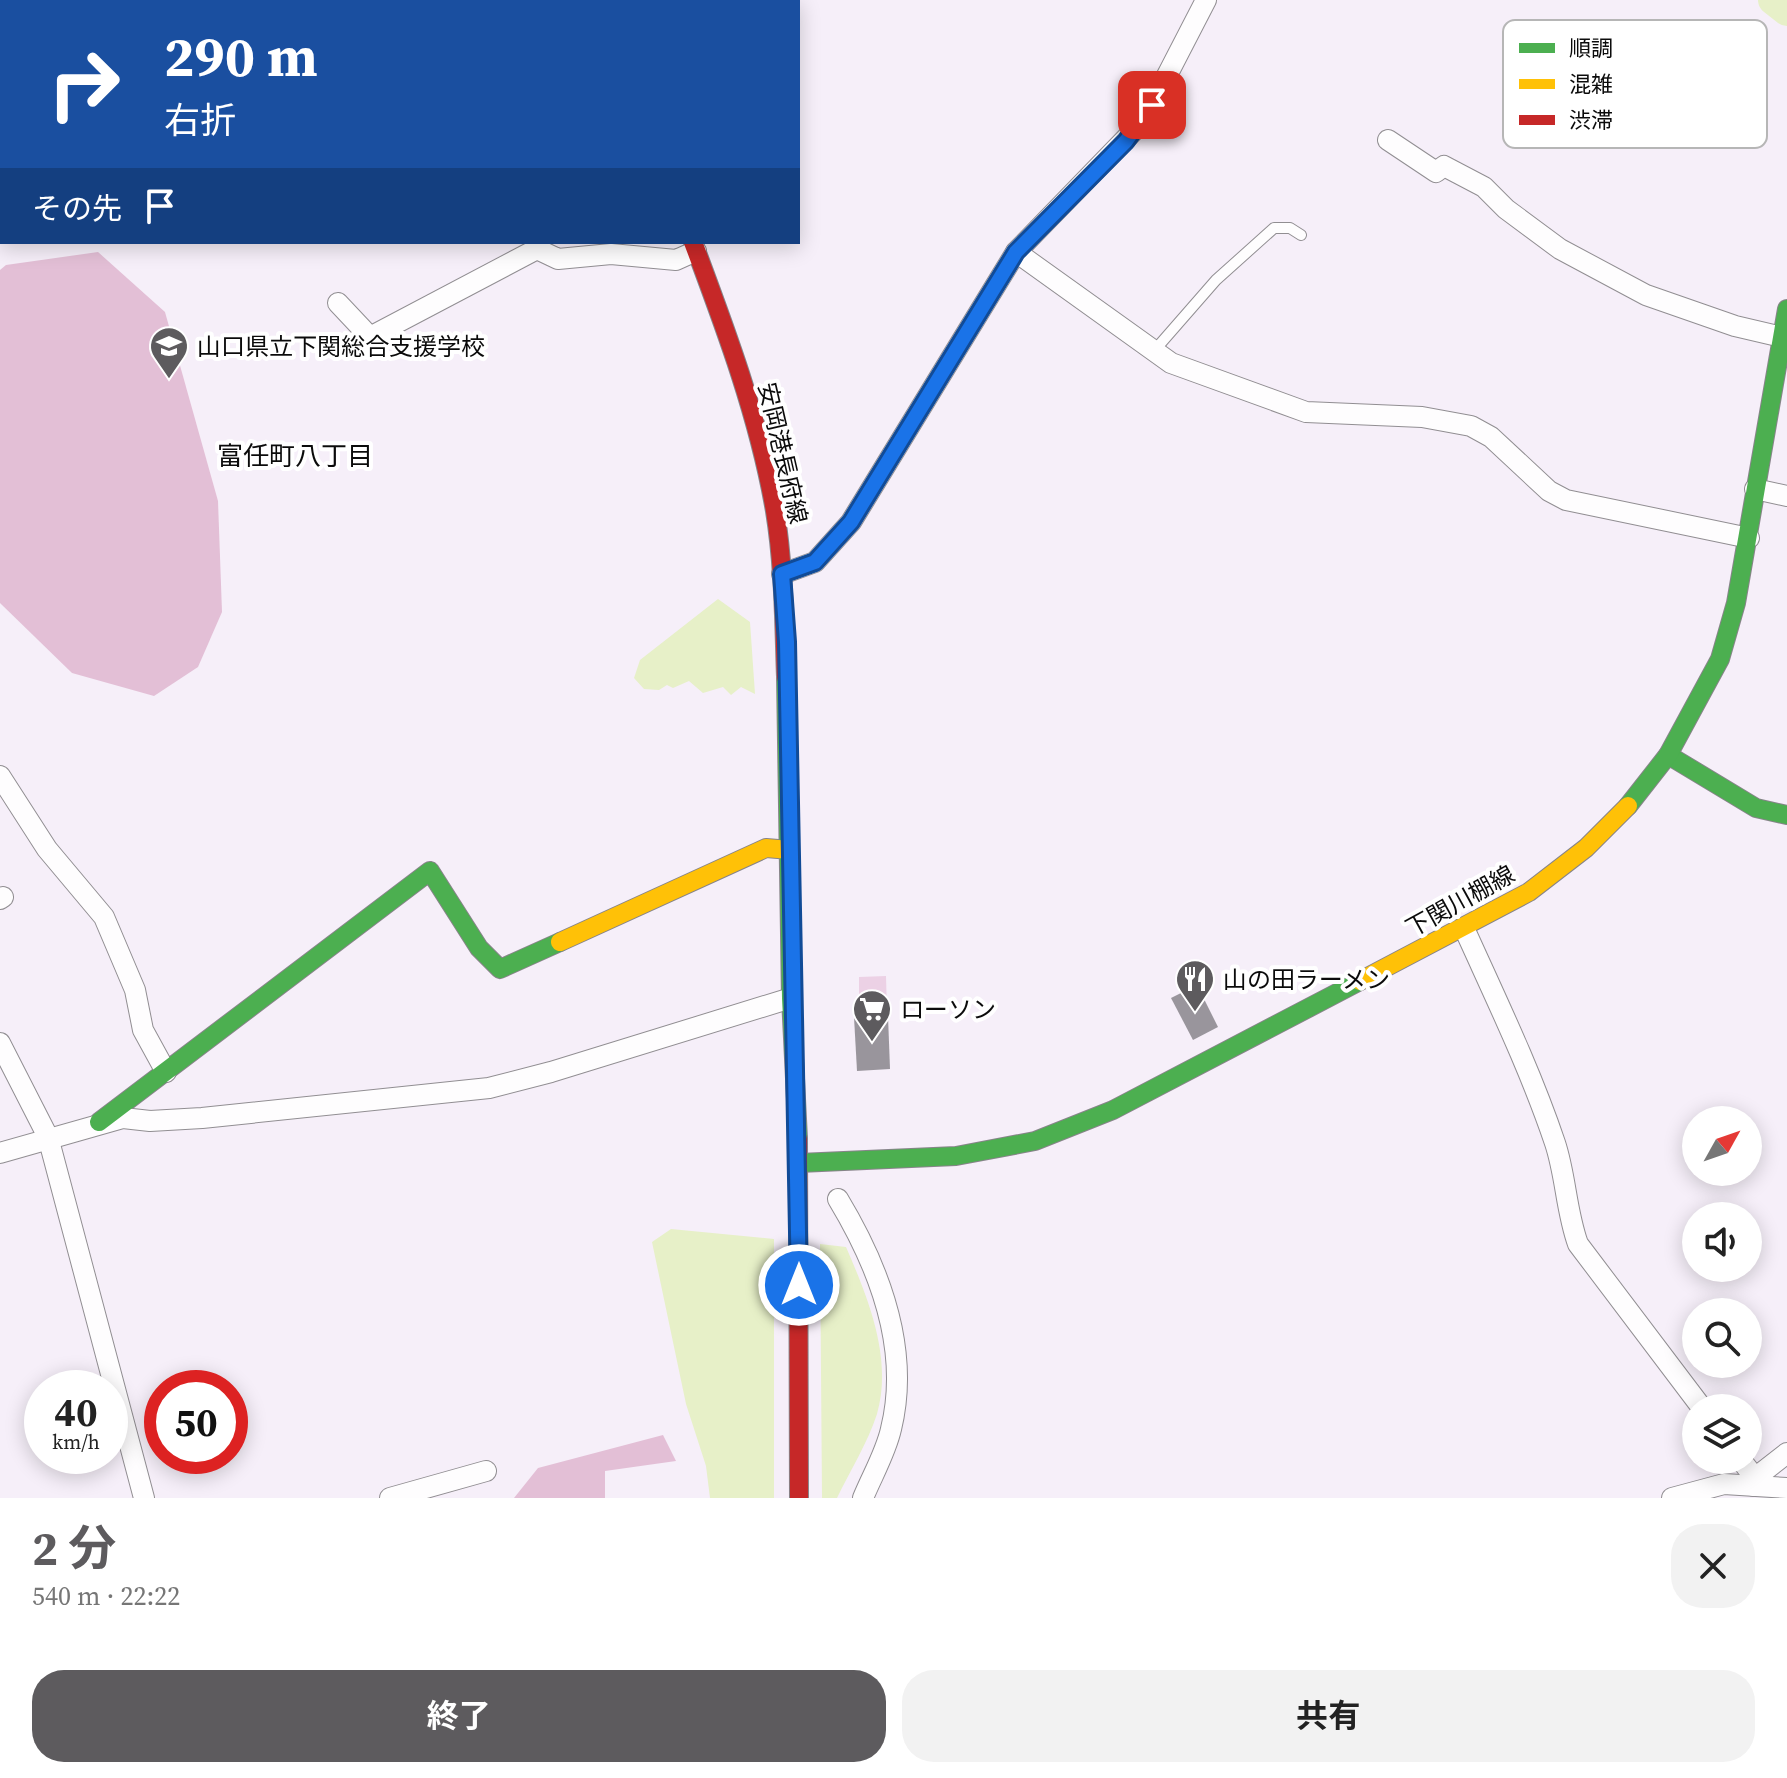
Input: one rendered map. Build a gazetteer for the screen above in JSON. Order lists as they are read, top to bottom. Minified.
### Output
{"streets":{"main road":["安岡港長府線","下関川棚線"]},"crossings":[["安岡港長府線","下関川棚線"]],"districts":["富任町八丁目"],"places":{"school or university":["山口県立下関総合支援学校"],"restaurant":["山の田ラーメン"],"supermarket":["ローソン"]},"legend":["順調","混雑","渋滞"],"north":"top right","page":{"turn":["290 m","右折"],"then":"その先","speed":"40 km/h","limit":"50","heading":["2 分","540 m · 22:22"],"buttons":["終了","共有"]}}
